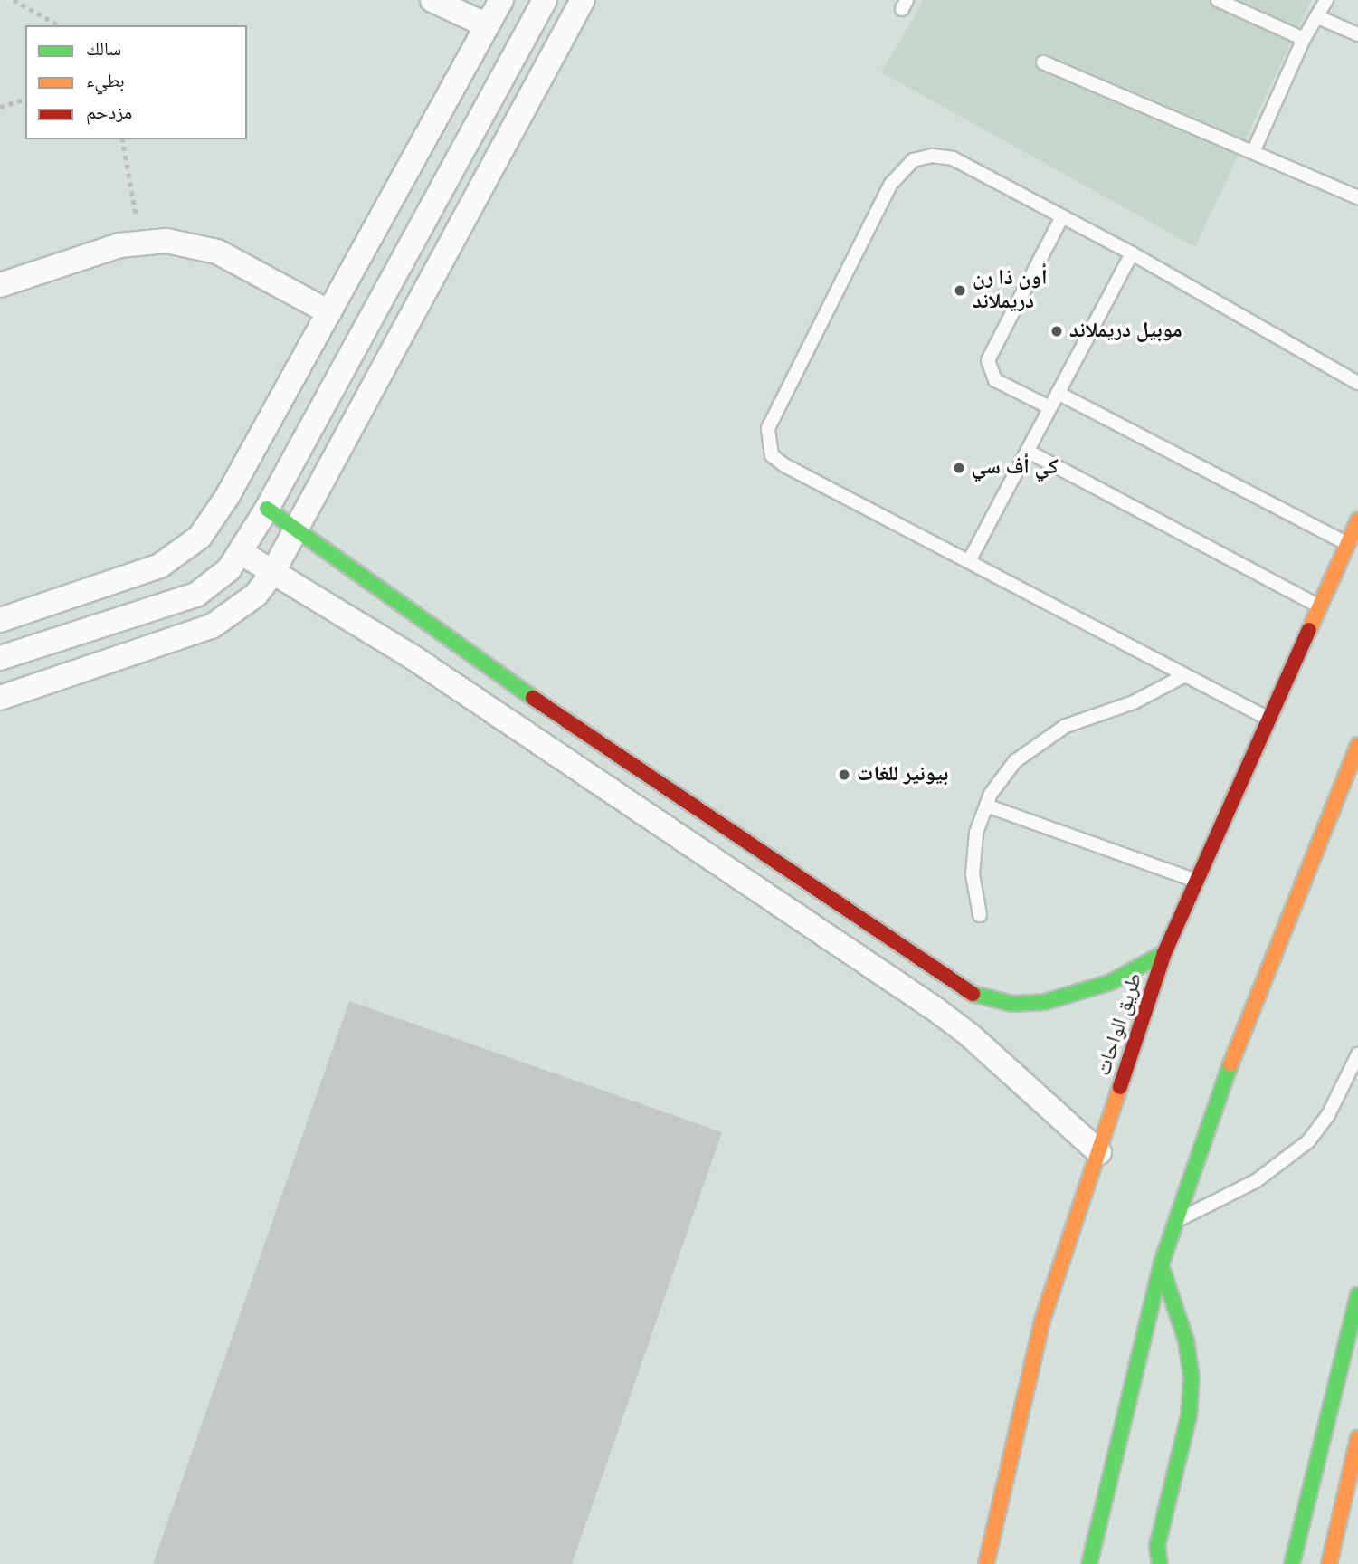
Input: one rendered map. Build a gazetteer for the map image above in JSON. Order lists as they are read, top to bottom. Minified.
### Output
{"streets":{"main road":["طريق الواحات"]},"places":["أون ذا رن دريملاند","موبيل دريملاند","كي أف سي","بيونير للغات"],"legend":["سالك","بطيء","مزدحم"]}
